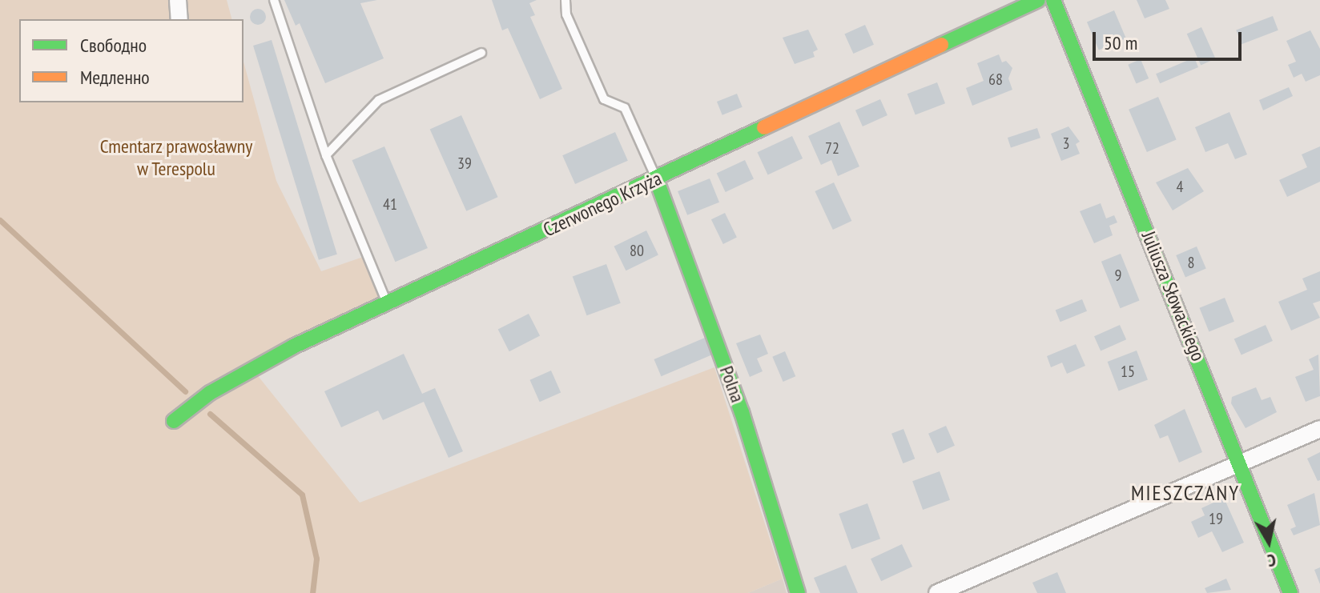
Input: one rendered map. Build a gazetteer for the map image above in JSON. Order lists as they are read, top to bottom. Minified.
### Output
{"streets":{"street":["Czerwonego Krzyża","Juliusza Słowackiego","Polna"]},"crossings":[["Czerwonego Krzyża","Polna"]],"districts":["MIESZCZANY"],"parks":["Cmentarz prawosławny w Terespolu"],"house_numbers":["68","3","72","39","4","41","80","8","9","15","19"],"legend":["Свободно","Медленно"],"scale_bar":"50 m","north":"bottom"}
